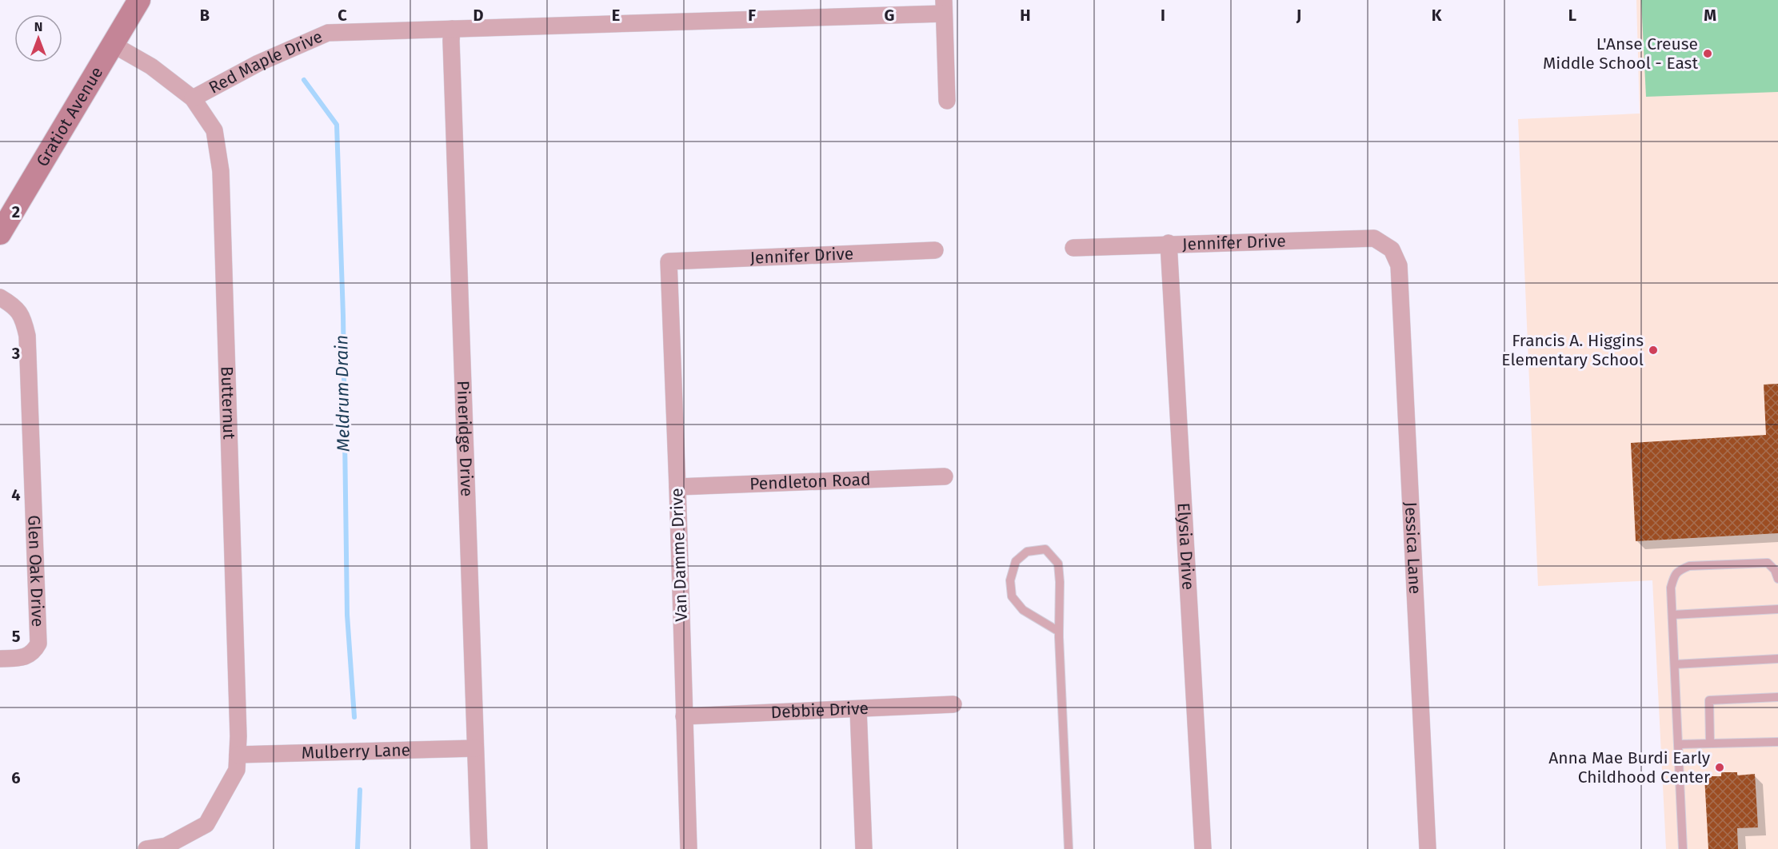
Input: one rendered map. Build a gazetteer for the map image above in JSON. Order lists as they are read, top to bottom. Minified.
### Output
{"streets":{"main road":["Gratiot Avenue"],"street":["Red Maple Drive","Jennifer Drive","Butternut","Pineridge Drive","Pendleton Road","Elysia Drive","Jessica Lane","Van Damme Drive","Glen Oak Drive","Debbie Drive","Mulberry Lane"]},"crossings":[["Red Maple Drive","Butternut"],["Red Maple Drive","Pineridge Drive"],["Gratiot Avenue","Butternut"],["Jennifer Drive","Elysia Drive"],["Jennifer Drive","Jessica Lane"],["Jennifer Drive","Van Damme Drive"],["Butternut","Mulberry Lane"],["Pineridge Drive","Mulberry Lane"],["Pendleton Road","Van Damme Drive"],["Van Damme Drive","Debbie Drive"]],"water":["Meldrum Drain"],"places":["L'Anse Creuse Middle School - East","Francis A. Higgins Elementary School","Anna Mae Burdi Early Childhood Center"],"north":"top","grid":{"columns":["B","C","D","E","F","G","H","I","J","K","L","M"],"rows":["2","3","4","5","6"]}}
